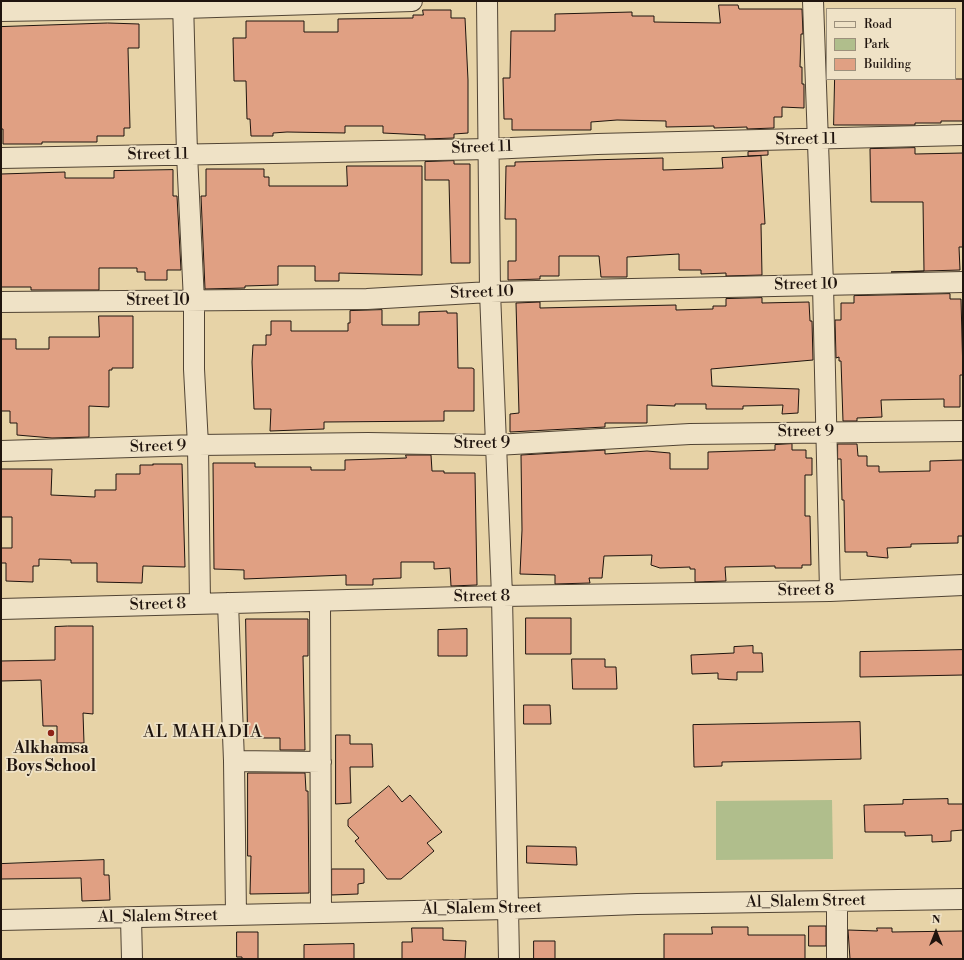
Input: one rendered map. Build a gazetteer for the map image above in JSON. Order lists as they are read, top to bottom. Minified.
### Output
{"streets":{"street":["Street 11","Street 10","Street 9","Street 8","Al_Slalem Street"]},"districts":["AL MAHADIA"],"places":["Alkhamsa Boys School"],"legend":["Road","Park","Building"],"north":"top"}
